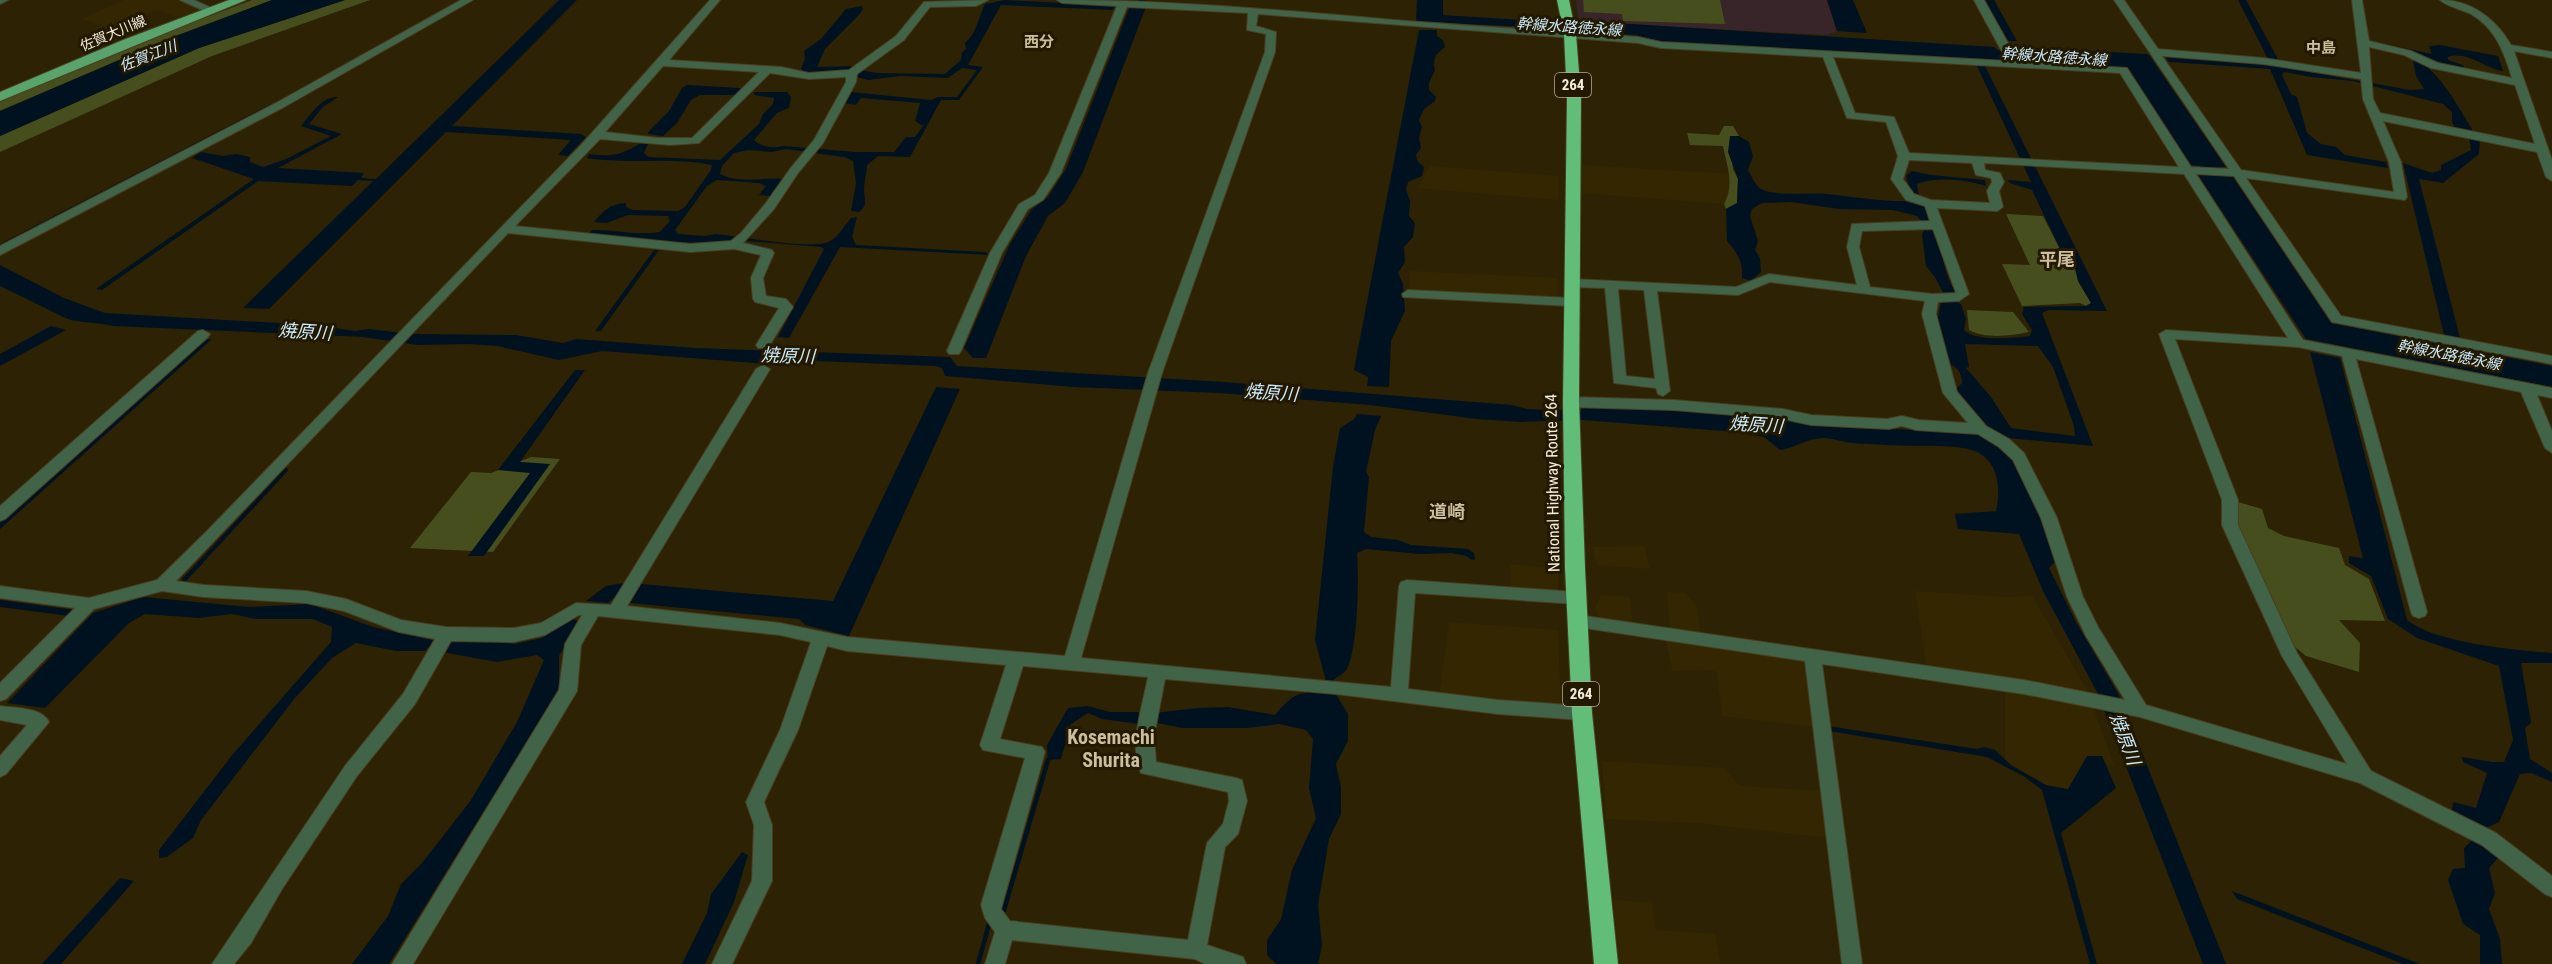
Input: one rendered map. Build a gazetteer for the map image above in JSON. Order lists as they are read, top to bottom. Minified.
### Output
{"streets":{"highway":["264","National Highway Route 264"],"main road":["佐賀大川線"]},"districts":["西分","中島","平尾","道崎","Kosemachi Shurita"],"water":["幹線水路徳永線","佐賀江川","焼原川"]}
